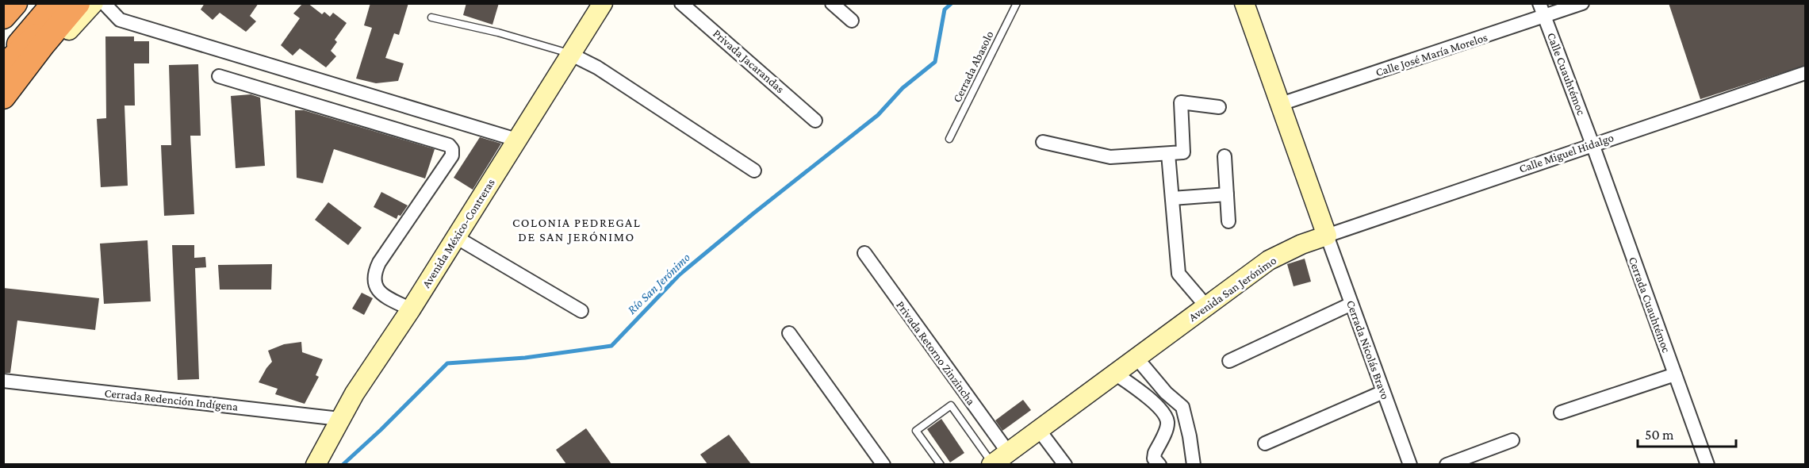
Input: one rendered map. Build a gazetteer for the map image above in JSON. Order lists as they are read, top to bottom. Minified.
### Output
{"streets":{"main road":["Avenida México-Contreras","Avenida San Jerónimo"],"street":["Calle José María Morelos","Privada Jacarandas","Calle Cuauhtémoc","Calle Miguel Hidalgo","Cerrada Cuauhtémoc","Cerrada Nicolás Bravo","Privada Retorno Zinzincha","Cerrada Redención Indígena"],"lane":["Cerrada Abasolo"]},"crossings":[["Calle José María Morelos","Calle Cuauhtémoc"],["Calle Cuauhtémoc","Calle Miguel Hidalgo"],["Calle Cuauhtémoc","Cerrada Cuauhtémoc"],["Calle Miguel Hidalgo","Avenida San Jerónimo"],["Calle Miguel Hidalgo","Cerrada Cuauhtémoc"],["Calle Miguel Hidalgo","Cerrada Nicolás Bravo"],["Avenida México-Contreras","Cerrada Redención Indígena"],["Avenida San Jerónimo","Cerrada Nicolás Bravo"],["Avenida San Jerónimo","Privada Retorno Zinzincha"]],"districts":["COLONIA PEDREGAL DE SAN JERÓNIMO"],"water":["Río San Jerónimo"],"scale_bar":"50 m"}
